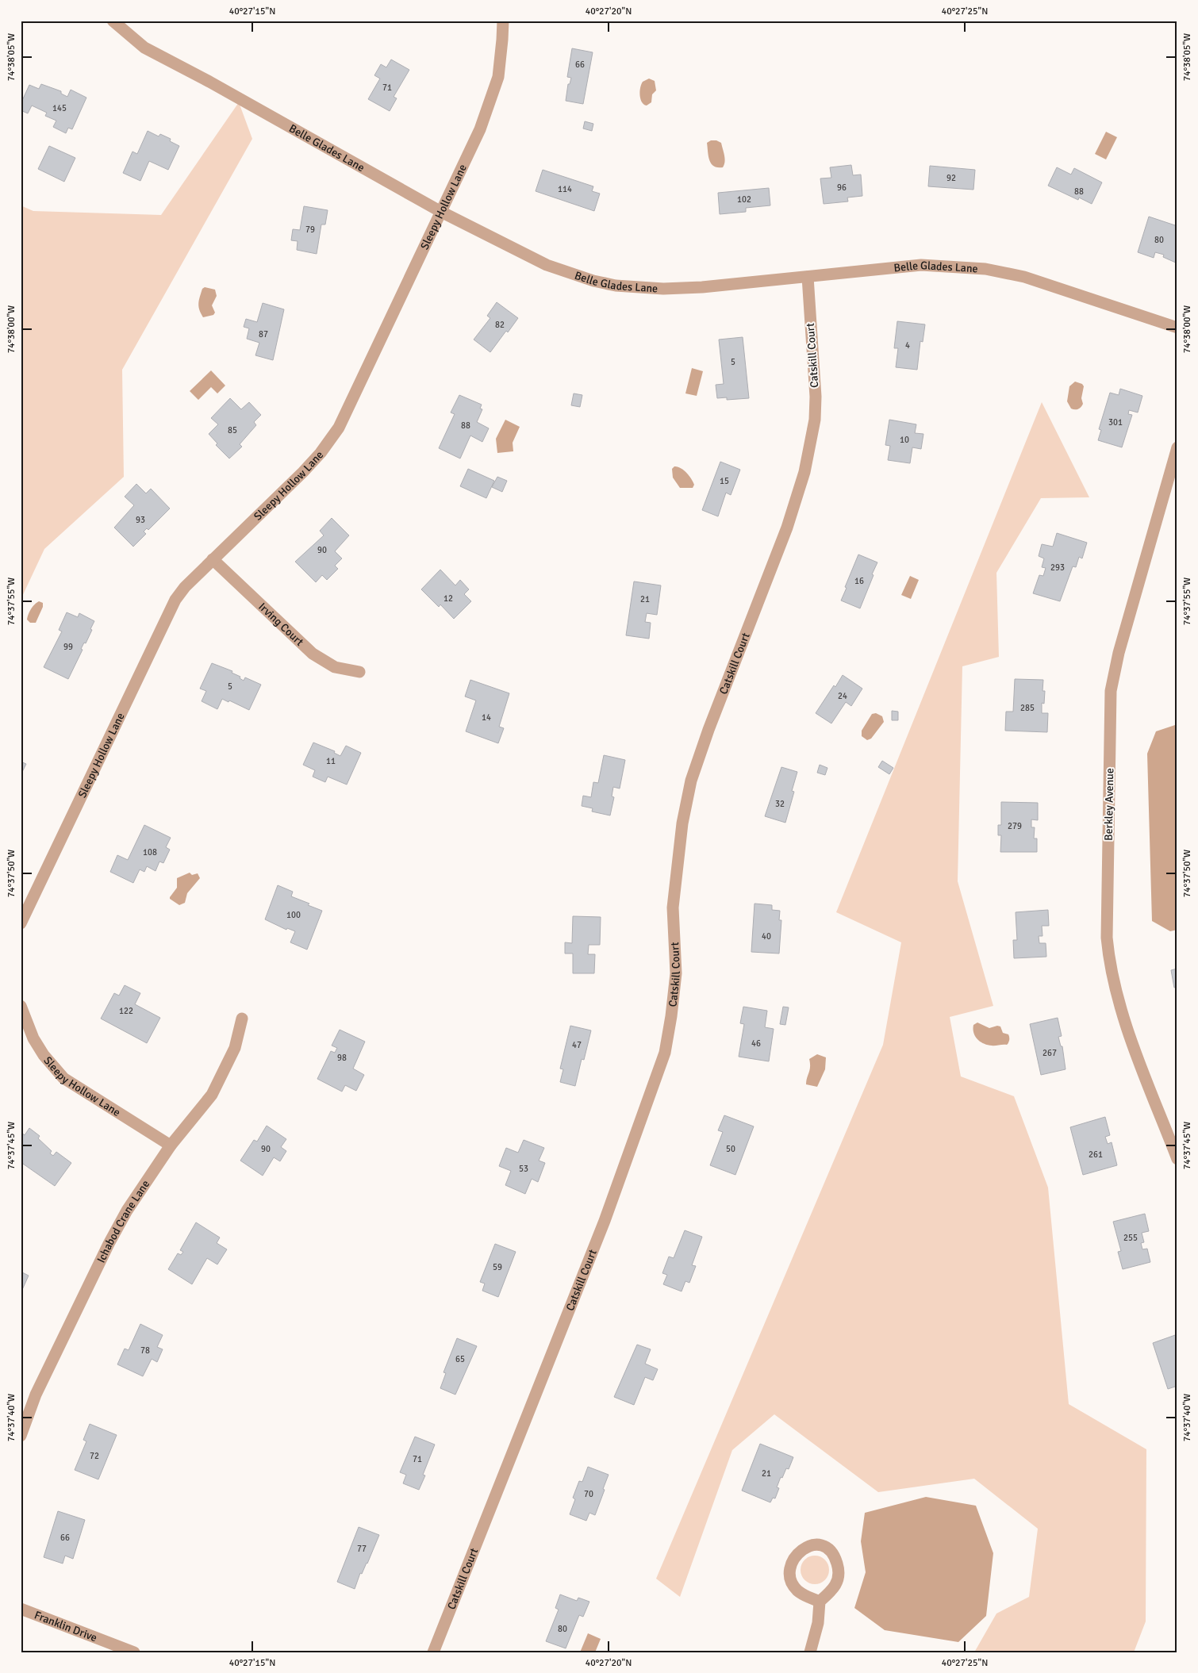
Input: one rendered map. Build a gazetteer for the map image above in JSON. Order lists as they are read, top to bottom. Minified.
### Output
{"streets":{"street":["Belle Glades Lane","Sleepy Hollow Lane","Catskill Court","Irving Court","Berkley Avenue","Ichabod Crane Lane","Franklin Drive"]},"crossings":[["Belle Glades Lane","Sleepy Hollow Lane"],["Belle Glades Lane","Catskill Court"],["Sleepy Hollow Lane","Irving Court"],["Sleepy Hollow Lane","Ichabod Crane Lane"]],"house_numbers":["66","71","145","92","96","114","88","102","79","80","82","87","4","5","301","88","85","10","15","93","90","293","16","12","21","99","5","24","285","14","11","32","279","108","100","40","122","46","47","267","98","90","50","261","53","255","59","78","65","72","71","21","70","66","77","80"],"coordinates":["40°27'15\"N","40°27'20\"N","40°27'25\"N","74°38'05\"W","74°38'00\"W","74°37'55\"W","74°37'50\"W","74°37'45\"W","74°37'40\"W"]}
